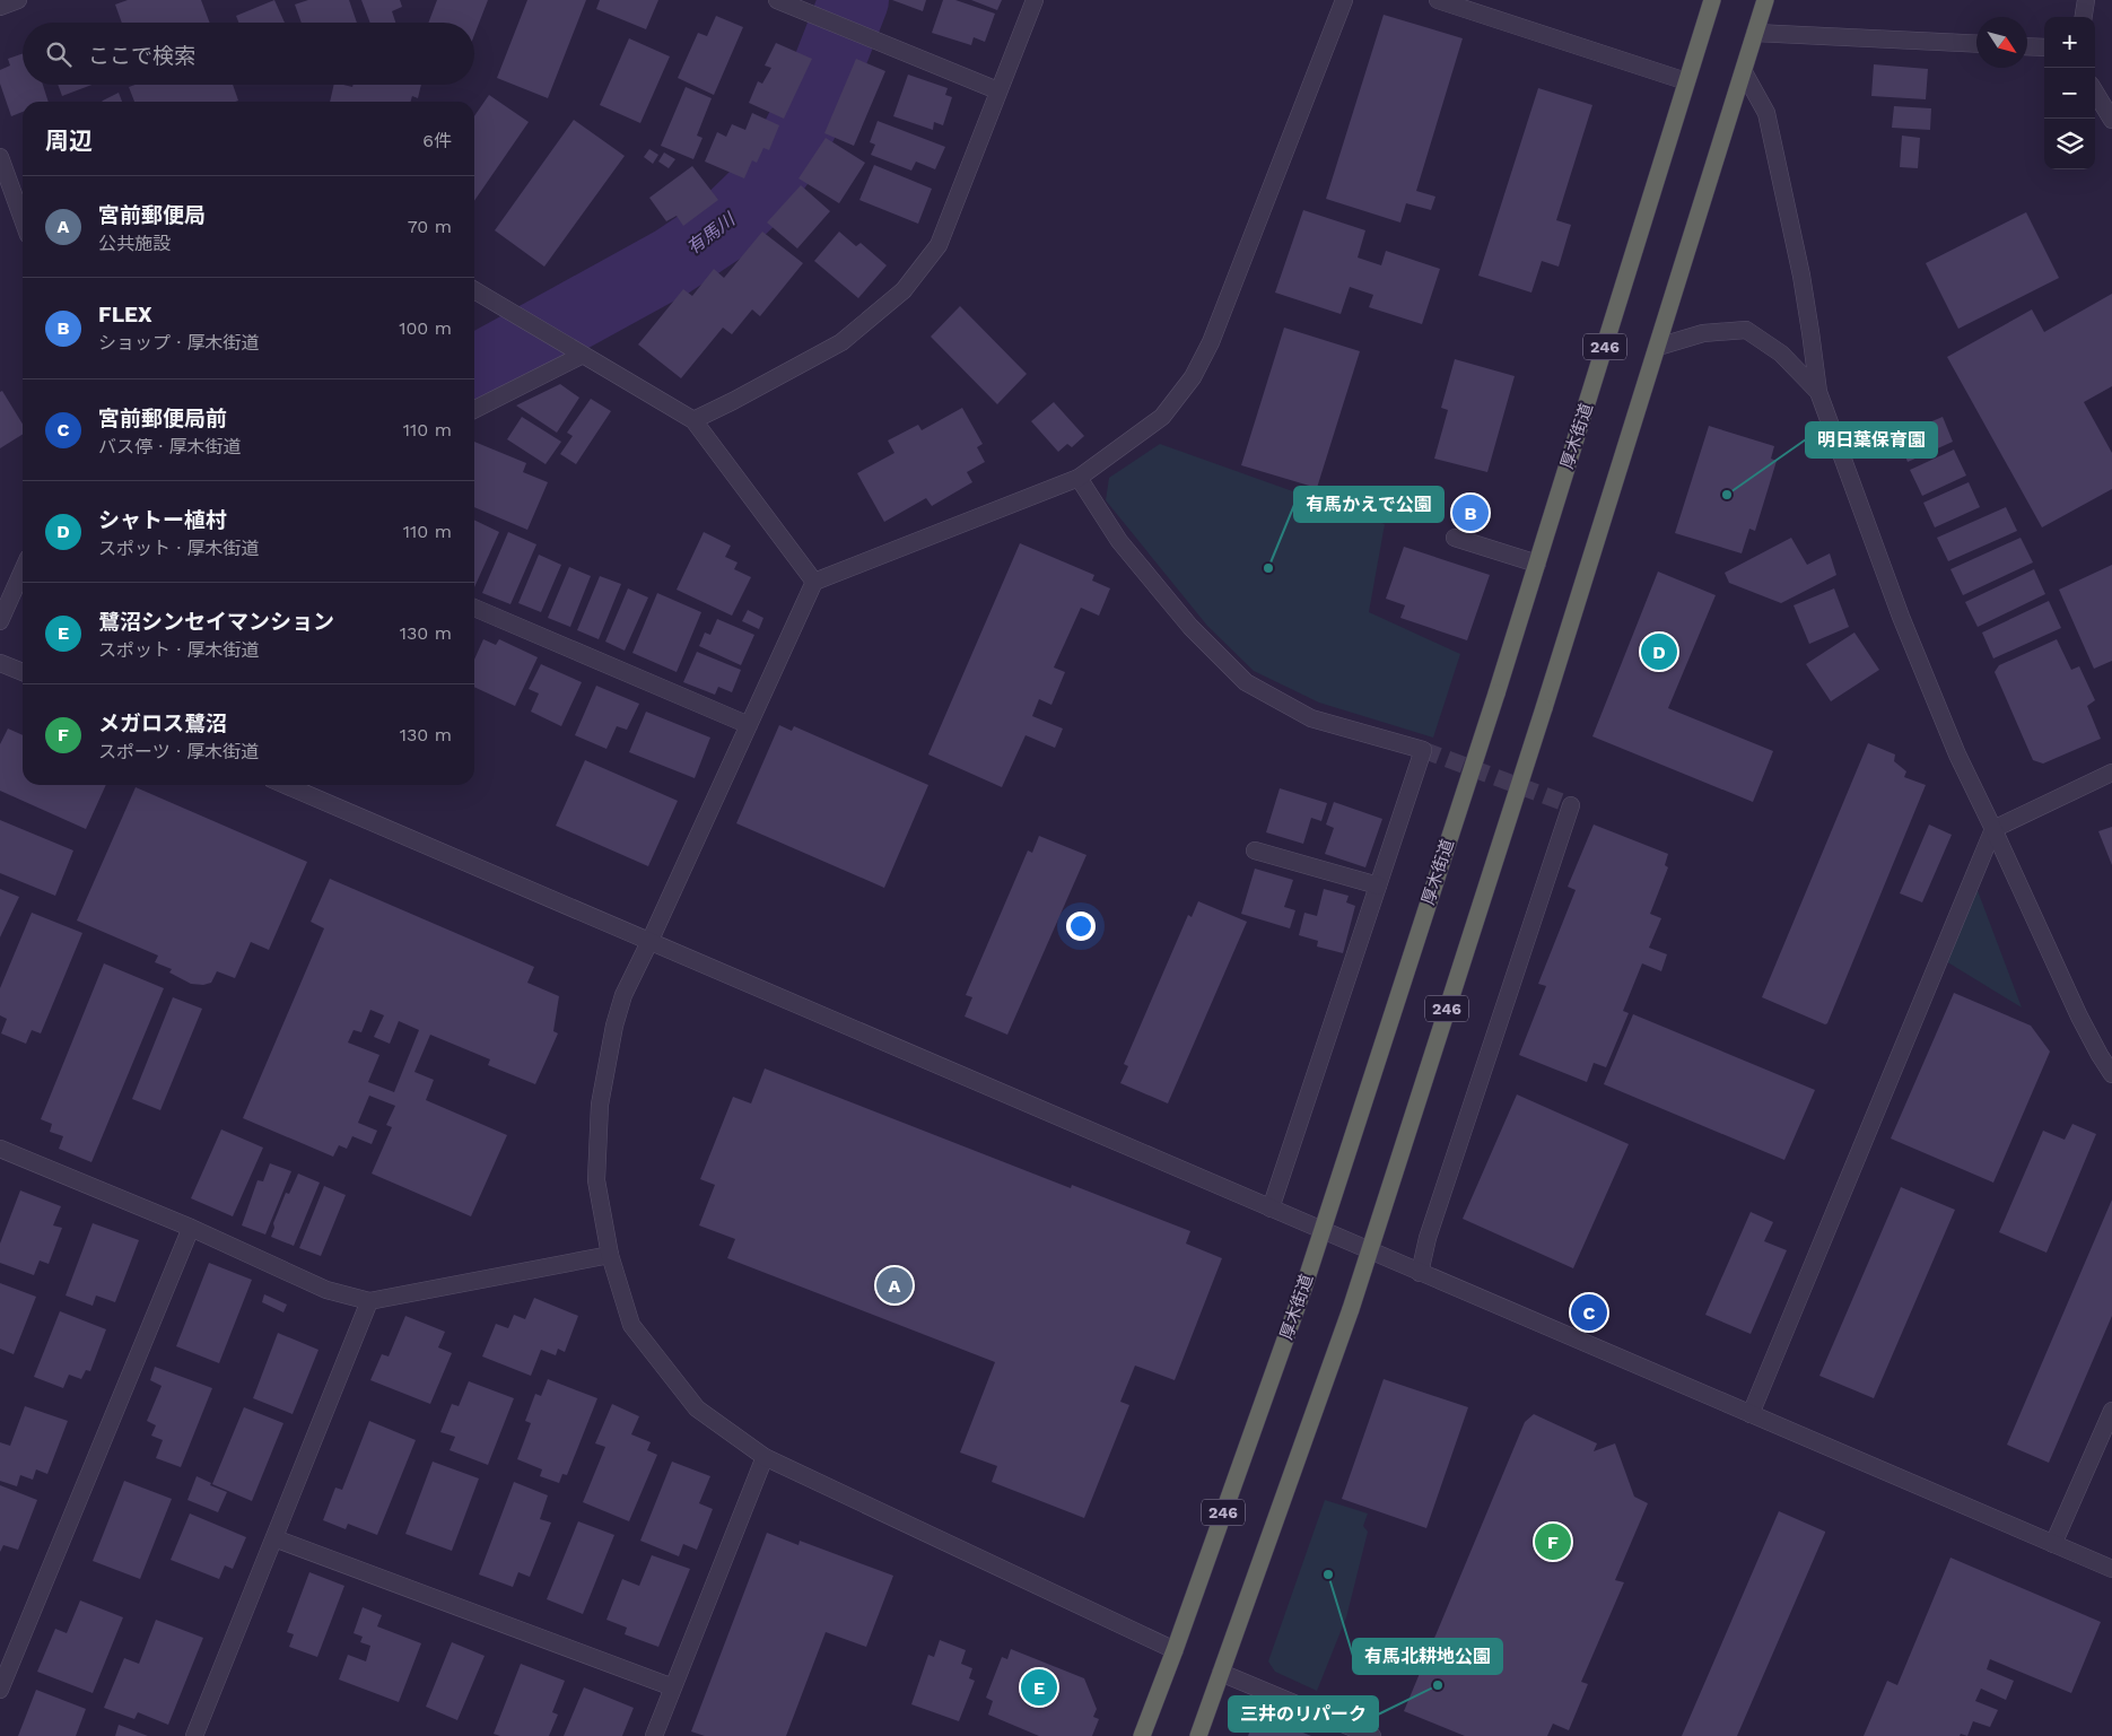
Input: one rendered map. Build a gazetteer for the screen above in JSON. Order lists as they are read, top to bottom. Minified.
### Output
{"streets":{"highway":["246","厚木街道"]},"water":["有馬川"],"places":["明日葉保育園","有馬かえで公園","有馬北耕地公園","三井のリパーク"],"north":"bottom right","page":{"map_buttons":["+","−"],"search":"ここで検索","heading":["周辺","6件"],"list":[{"mark":"A","name":"宮前郵便局","note":"公共施設","value":"70 m"},{"mark":"B","name":"FLEX","note":"ショップ · 厚木街道","value":"100 m"},{"mark":"C","name":"宮前郵便局前","note":"バス停 · 厚木街道","value":"110 m"},{"mark":"D","name":"シャトー植村","note":"スポット · 厚木街道","value":"110 m"},{"mark":"E","name":"鷺沼シンセイマンション","note":"スポット · 厚木街道","value":"130 m"},{"mark":"F","name":"メガロス鷺沼","note":"スポーツ · 厚木街道","value":"130 m"}],"pins":["B","D","A","C","F","E"]}}
